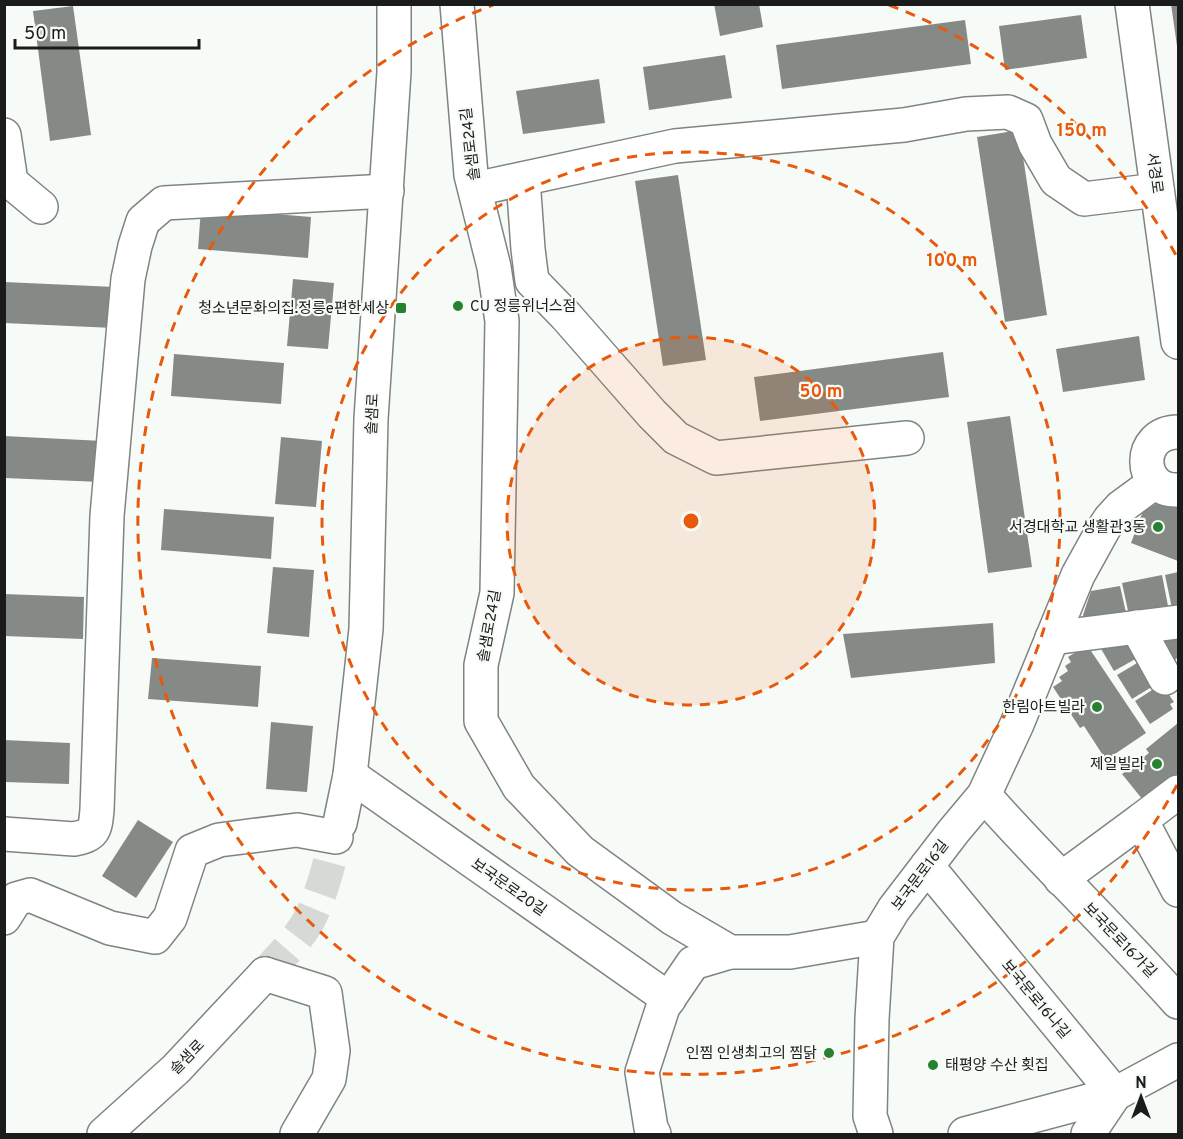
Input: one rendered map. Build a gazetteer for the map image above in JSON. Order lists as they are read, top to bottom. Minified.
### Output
{"streets":{"street":["솔샘로24길","서경로","솔샘로","보국문로16길","보국문로20길","보국문로16가길","보국문로16나길"]},"crossings":[["솔샘로","보국문로20길"],["보국문로16길","보국문로16가길"],["보국문로16길","보국문로16나길"]],"places":{"other":["CU 정릉위너스점","서경대학교 생활관3동","한림아트빌라","제일빌라","인찜 인생최고의 찜닭","태평양 수산 횟집"],"transit":["청소년문화의집.정릉e편한세상"]},"scale_bar":"50 m","north":"top","rings":["150 m","100 m","50 m"]}
